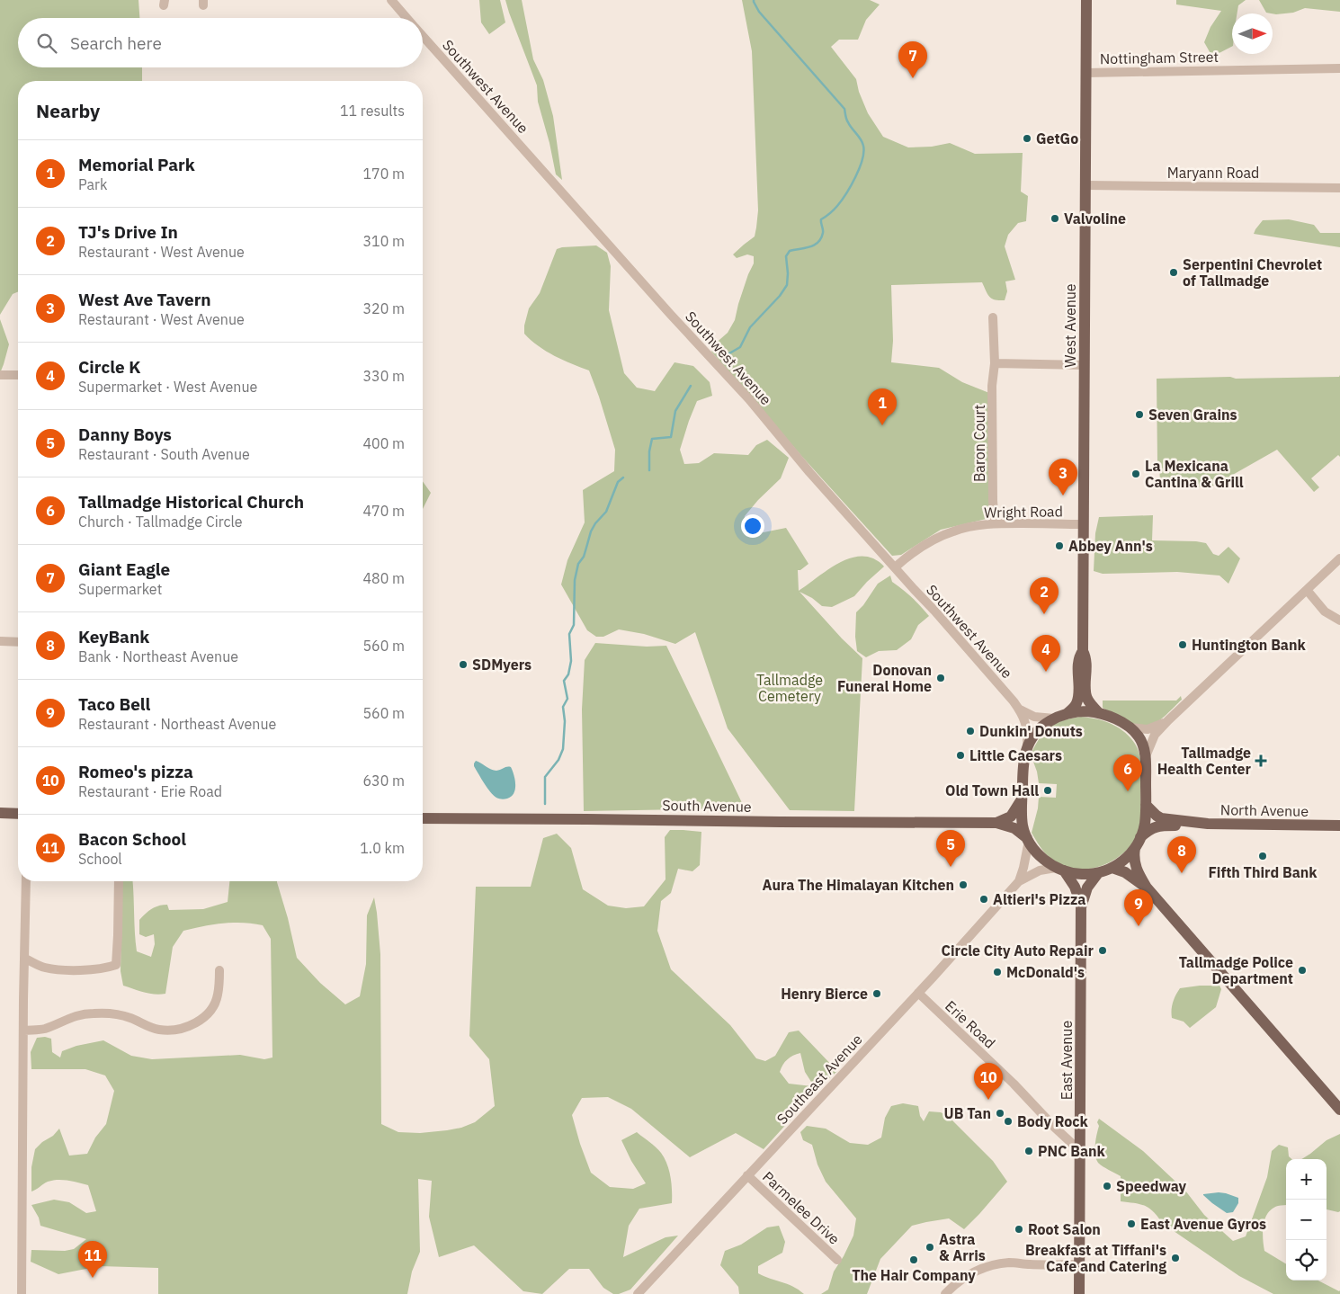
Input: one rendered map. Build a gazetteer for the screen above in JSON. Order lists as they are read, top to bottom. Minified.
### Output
{"streets":{"main road":["West Avenue","South Avenue","North Avenue","East Avenue"],"street":["Nottingham Street","Southwest Avenue","Maryann Road","Baron Court","Wright Road","Erie Road","Southeast Avenue","Parmelee Drive"]},"crossings":[["Nottingham Street","West Avenue"],["Southwest Avenue","West Avenue"],["Southwest Avenue","Wright Road"],["Southwest Avenue","South Avenue"],["Southwest Avenue","North Avenue"],["Southwest Avenue","East Avenue"],["Southwest Avenue","Southeast Avenue"],["Maryann Road","West Avenue"],["West Avenue","Wright Road"],["West Avenue","South Avenue"],["West Avenue","North Avenue"],["West Avenue","East Avenue"],["West Avenue","Southeast Avenue"],["Baron Court","Wright Road"],["South Avenue","North Avenue"],["South Avenue","East Avenue"],["South Avenue","Southeast Avenue"],["North Avenue","East Avenue"],["North Avenue","Southeast Avenue"],["Erie Road","East Avenue"],["Erie Road","Southeast Avenue"],["East Avenue","Southeast Avenue"],["Southeast Avenue","Parmelee Drive"]],"parks":["Tallmadge Cemetery"],"places":{"other":["GetGo","Valvoline","Serpentini Chevrolet of Tallmadge","Seven Grains","La Mexicana Cantina & Grill","Abbey Ann's","Huntington Bank","SDMyers","Donovan Funeral Home","Dunkin' Donuts","Little Caesars","Old Town Hall","Fifth Third Bank","Aura The Himalayan Kitchen","Altieri's Pizza","Circle City Auto Repair","Tallmadge Police Department","McDonald's","Henry Bierce","UB Tan","Body Rock","PNC Bank","Speedway","East Avenue Gyros","Root Salon","Astra & Arris","Breakfast at Tiffani's Cafe and Catering","The Hair Company"],"health":["Tallmadge Health Center"]},"north":"right","page":{"search":"Search here","pins":["7","1","3","2","4","6","5","8","9","10","11"],"heading":["Nearby","11 results"],"list":[{"mark":"1","name":"Memorial Park","note":"Park","value":"170 m"},{"mark":"2","name":"TJ's Drive In","note":"Restaurant · West Avenue","value":"310 m"},{"mark":"3","name":"West Ave Tavern","note":"Restaurant · West Avenue","value":"320 m"},{"mark":"4","name":"Circle K","note":"Supermarket · West Avenue","value":"330 m"},{"mark":"5","name":"Danny Boys","note":"Restaurant · South Avenue","value":"400 m"},{"mark":"6","name":"Tallmadge Historical Church","note":"Church · Tallmadge Circle","value":"470 m"},{"mark":"7","name":"Giant Eagle","note":"Supermarket","value":"480 m"},{"mark":"8","name":"KeyBank","note":"Bank · Northeast Avenue","value":"560 m"},{"mark":"9","name":"Taco Bell","note":"Restaurant · Northeast Avenue","value":"560 m"},{"mark":"10","name":"Romeo's pizza","note":"Restaurant · Erie Road","value":"630 m"},{"mark":"11","name":"Bacon School","note":"School","value":"1.0 km"}],"map_buttons":["+","−"]}}
